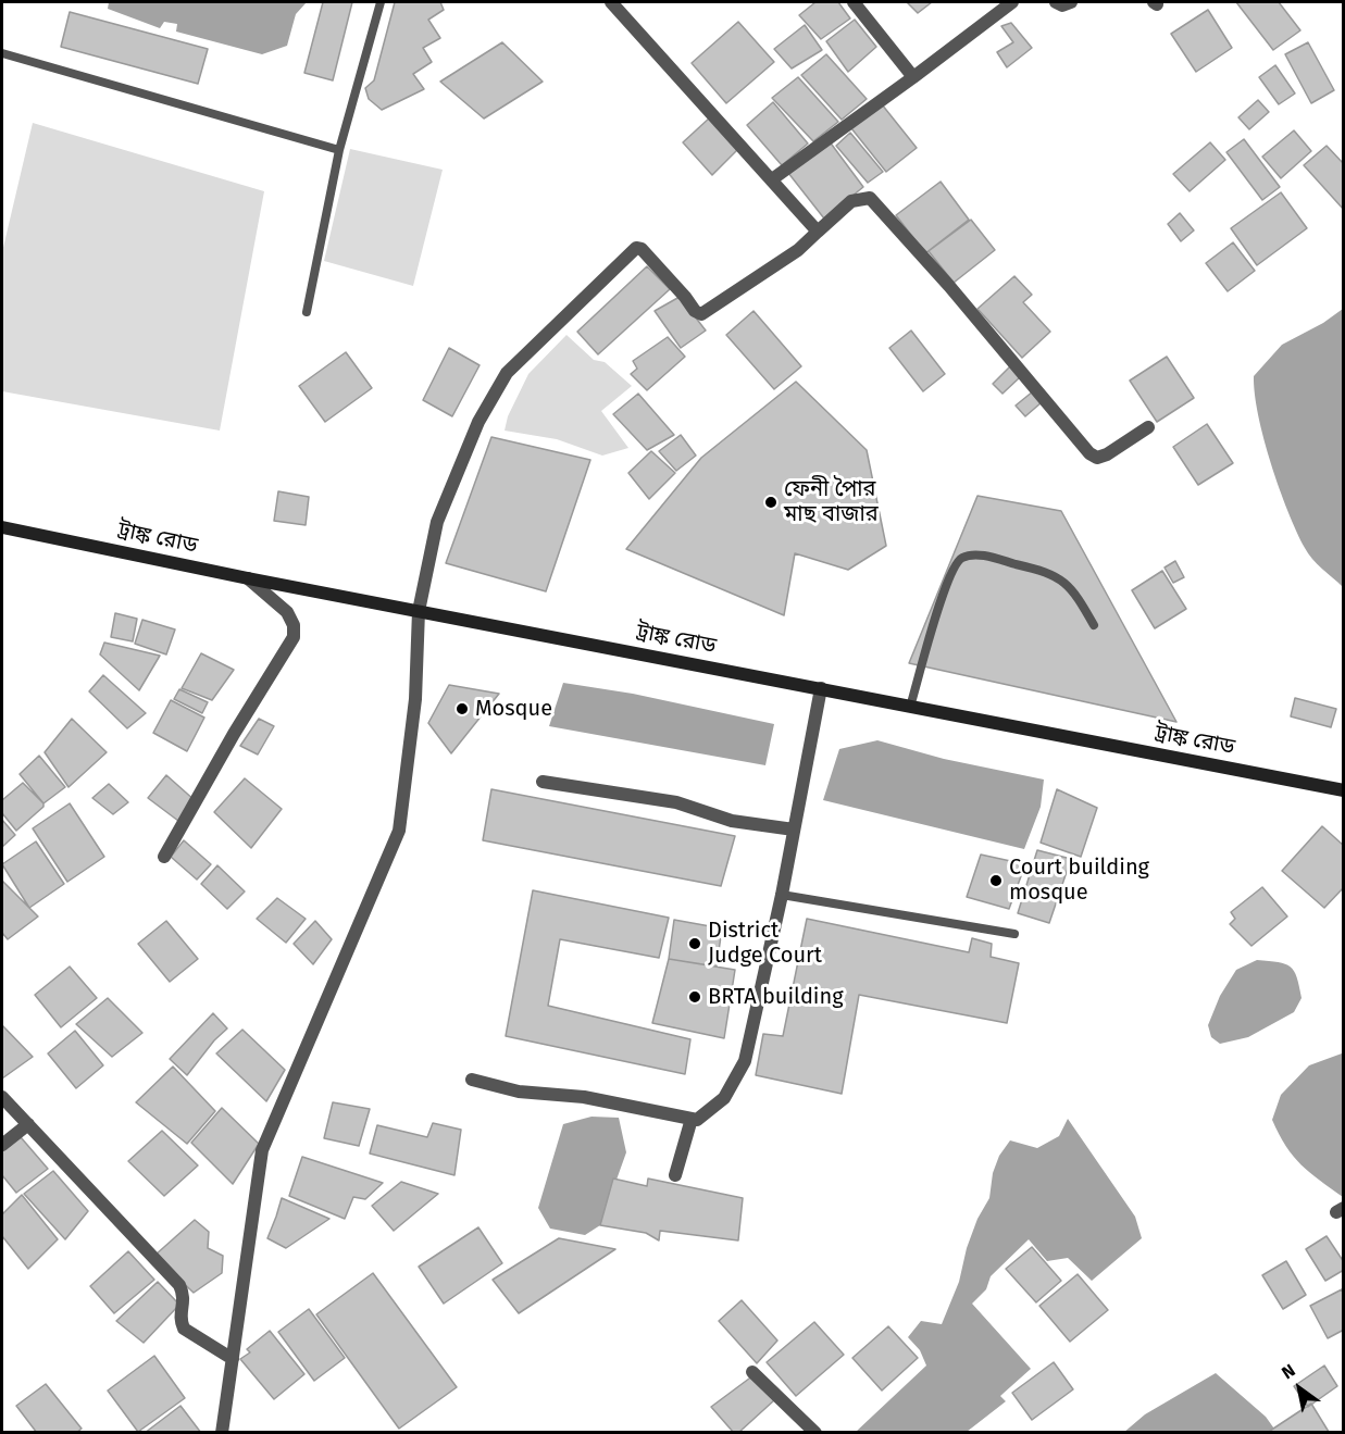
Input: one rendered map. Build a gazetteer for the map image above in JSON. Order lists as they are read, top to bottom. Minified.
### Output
{"streets":{"main road":["ট্রাঙ্ক রোড"]},"places":["ফেনী পৈার মাছ বাজার","Mosque","Court building mosque","District Judge Court","BRTA building"],"north":"top left"}
